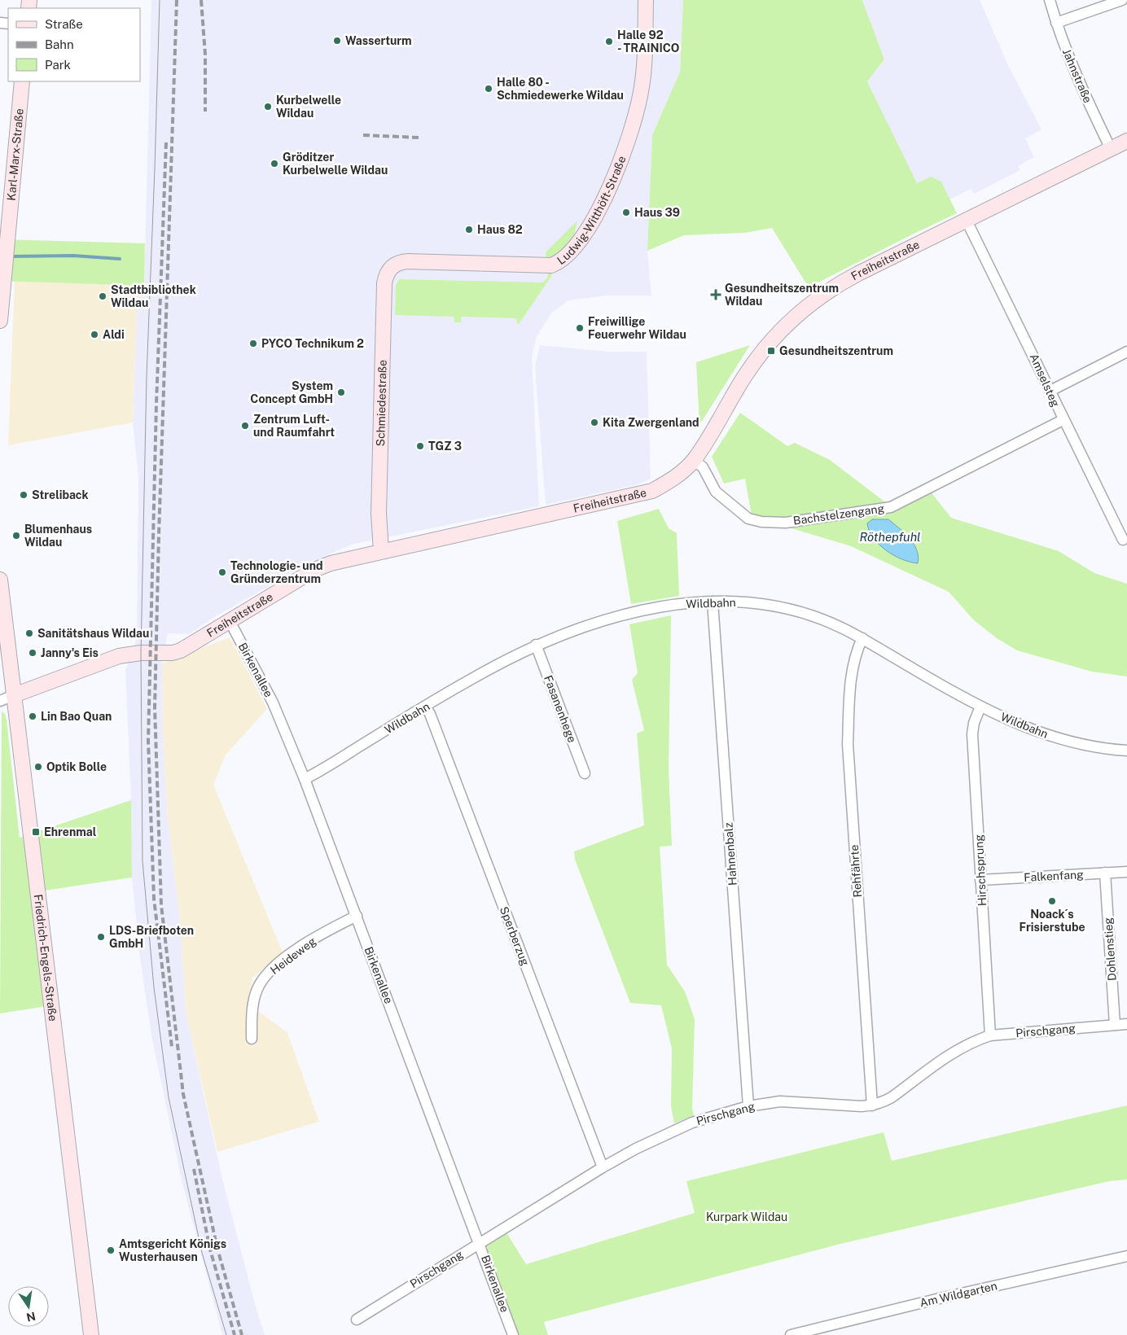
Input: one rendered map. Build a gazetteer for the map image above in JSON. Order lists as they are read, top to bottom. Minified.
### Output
{"streets":{"street":["Jahnstraße","Karl-Marx-Straße","Ludwig-Witthöft-Straße","Freiheitstraße","Amselsteg","Schmiedestraße","Bachstelzengang","Wildbahn","Birkenallee","Fasanenhege","Hahnenbalz","Hirschsprung","Rehfährte","Falkenfang","Sperberzug","Dohlenstieg","Heideweg","Friedrich-Engels-Straße","Pirschgang","Am Wildgarten"]},"crossings":[["Jahnstraße","Freiheitstraße"],["Ludwig-Witthöft-Straße","Schmiedestraße"],["Freiheitstraße","Amselsteg"],["Freiheitstraße","Schmiedestraße"],["Freiheitstraße","Bachstelzengang"],["Freiheitstraße","Birkenallee"],["Freiheitstraße","Friedrich-Engels-Straße"],["Amselsteg","Bachstelzengang"],["Wildbahn","Birkenallee"],["Wildbahn","Fasanenhege"],["Wildbahn","Hahnenbalz"],["Wildbahn","Hirschsprung"],["Wildbahn","Rehfährte"],["Wildbahn","Sperberzug"],["Birkenallee","Heideweg"],["Birkenallee","Pirschgang"],["Hahnenbalz","Pirschgang"],["Hirschsprung","Falkenfang"],["Hirschsprung","Pirschgang"],["Rehfährte","Pirschgang"],["Falkenfang","Dohlenstieg"],["Sperberzug","Pirschgang"],["Dohlenstieg","Pirschgang"]],"water":["Röthepfuhl"],"parks":["Kurpark Wildau"],"places":{"other":["Wasserturm","Halle 92 - TRAINICO","Halle 80 - Schmiedewerke Wildau","Kurbelwelle Wildau","Gröditzer Kurbelwelle Wildau","Haus 39","Haus 82","Stadtbibliothek Wildau","Freiwillige Feuerwehr Wildau","Aldi","PYCO Technikum 2","System Concept GmbH","Kita Zwergenland","Zentrum Luft- und Raumfahrt","TGZ 3","Streliback","Blumenhaus Wildau","Technologie- und Gründerzentrum","Sanitätshaus Wildau","Janny's Eis","Lin Bao Quan","Optik Bolle","Noack´s Frisierstube","LDS-Briefboten GmbH","Amtsgericht Königs Wusterhausen"],"health":["Gesundheitszentrum Wildau"],"transit":["Gesundheitszentrum","Ehrenmal"]},"legend":["Straße","Bahn","Park"],"north":"bottom"}
